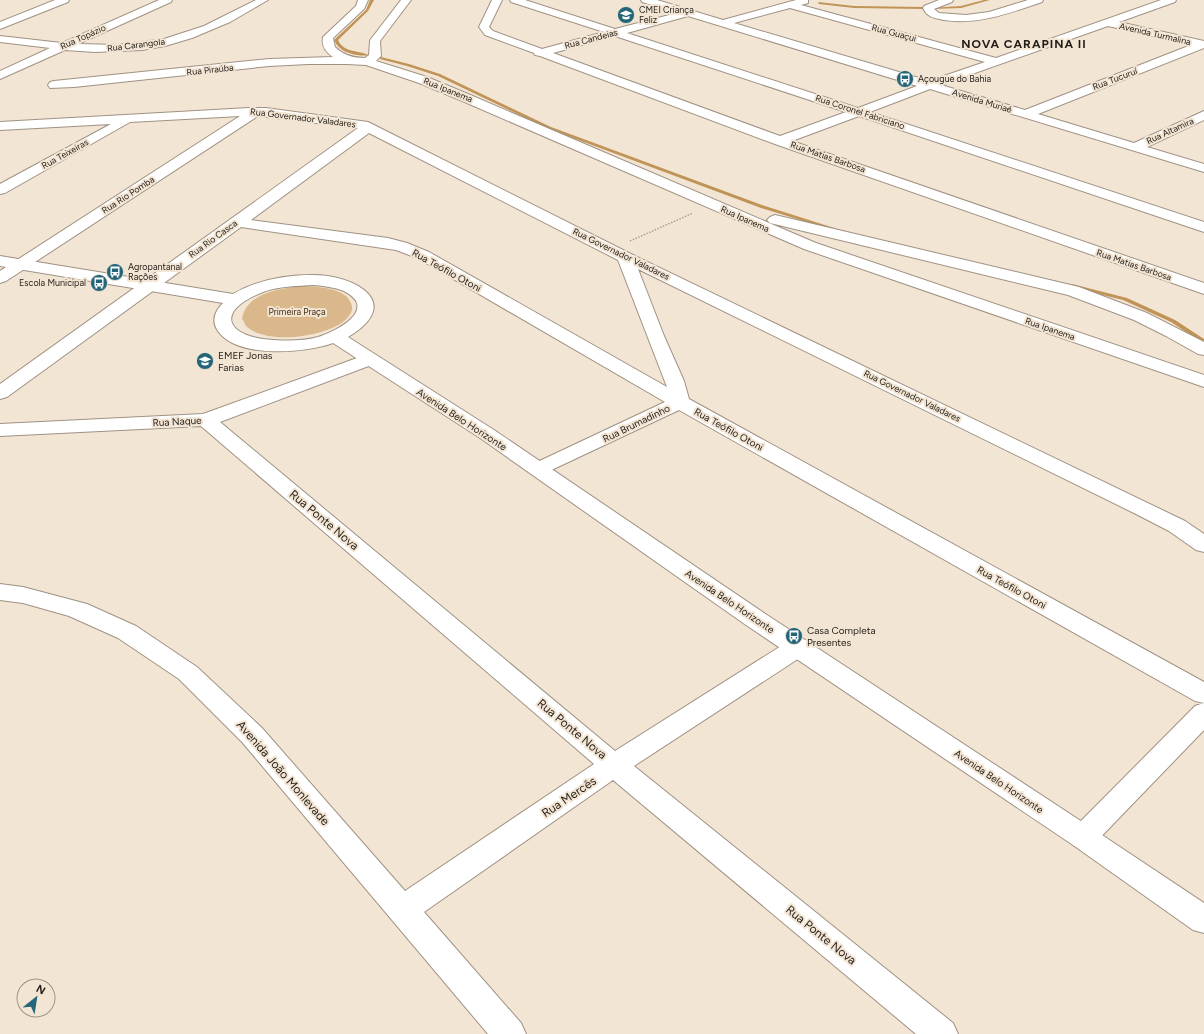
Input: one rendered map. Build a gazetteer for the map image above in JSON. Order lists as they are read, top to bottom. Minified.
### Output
{"streets":{"street":["Rua Guaçui","Avenida Turmalina","Rua Topázio","Rua Candeias","Rua Carangola","Rua Piraúba","Rua Tucuruí","Rua Ipanema","Avenida Muriaé","Rua Coronel Fabriciano","Rua Governador Valadares","Rua Altamira","Rua Teixeiras","Rua Matias Barbosa","Rua Rio Pomba","Rua Rio Casca","Rua Teófilo Otoni","Avenida Belo Horizonte","Rua Naque","Rua Brumadinho","Rua Ponte Nova","Avenida João Monlevade","Rua Mercês"]},"crossings":[["Avenida Turmalina","Rua Tucuruí"],["Rua Topázio","Rua Carangola"],["Rua Candeias","Avenida Muriaé"],["Rua Candeias","Rua Coronel Fabriciano"],["Rua Candeias","Rua Matias Barbosa"],["Rua Piraúba","Rua Ipanema"],["Rua Tucuruí","Avenida Muriaé"],["Avenida Muriaé","Rua Altamira"],["Rua Governador Valadares","Rua Teixeiras"],["Rua Governador Valadares","Rua Rio Pomba"],["Rua Governador Valadares","Rua Rio Casca"],["Rua Governador Valadares","Rua Brumadinho"],["Rua Rio Casca","Rua Teófilo Otoni"],["Rua Teófilo Otoni","Rua Brumadinho"],["Avenida Belo Horizonte","Rua Naque"],["Avenida Belo Horizonte","Rua Brumadinho"],["Avenida Belo Horizonte","Rua Mercês"],["Rua Naque","Rua Ponte Nova"],["Rua Ponte Nova","Rua Mercês"],["Avenida João Monlevade","Rua Mercês"]],"districts":["NOVA CARAPINA II"],"parks":["Primeira Praça"],"places":{"school or university":["CMEI Criança Feliz","EMEF Jonas Farias"],"bus stop":["Açougue do Bahia","Agropantanal Rações","Escola Municipal","Casa Completa Presentes"]},"north":"top right"}
